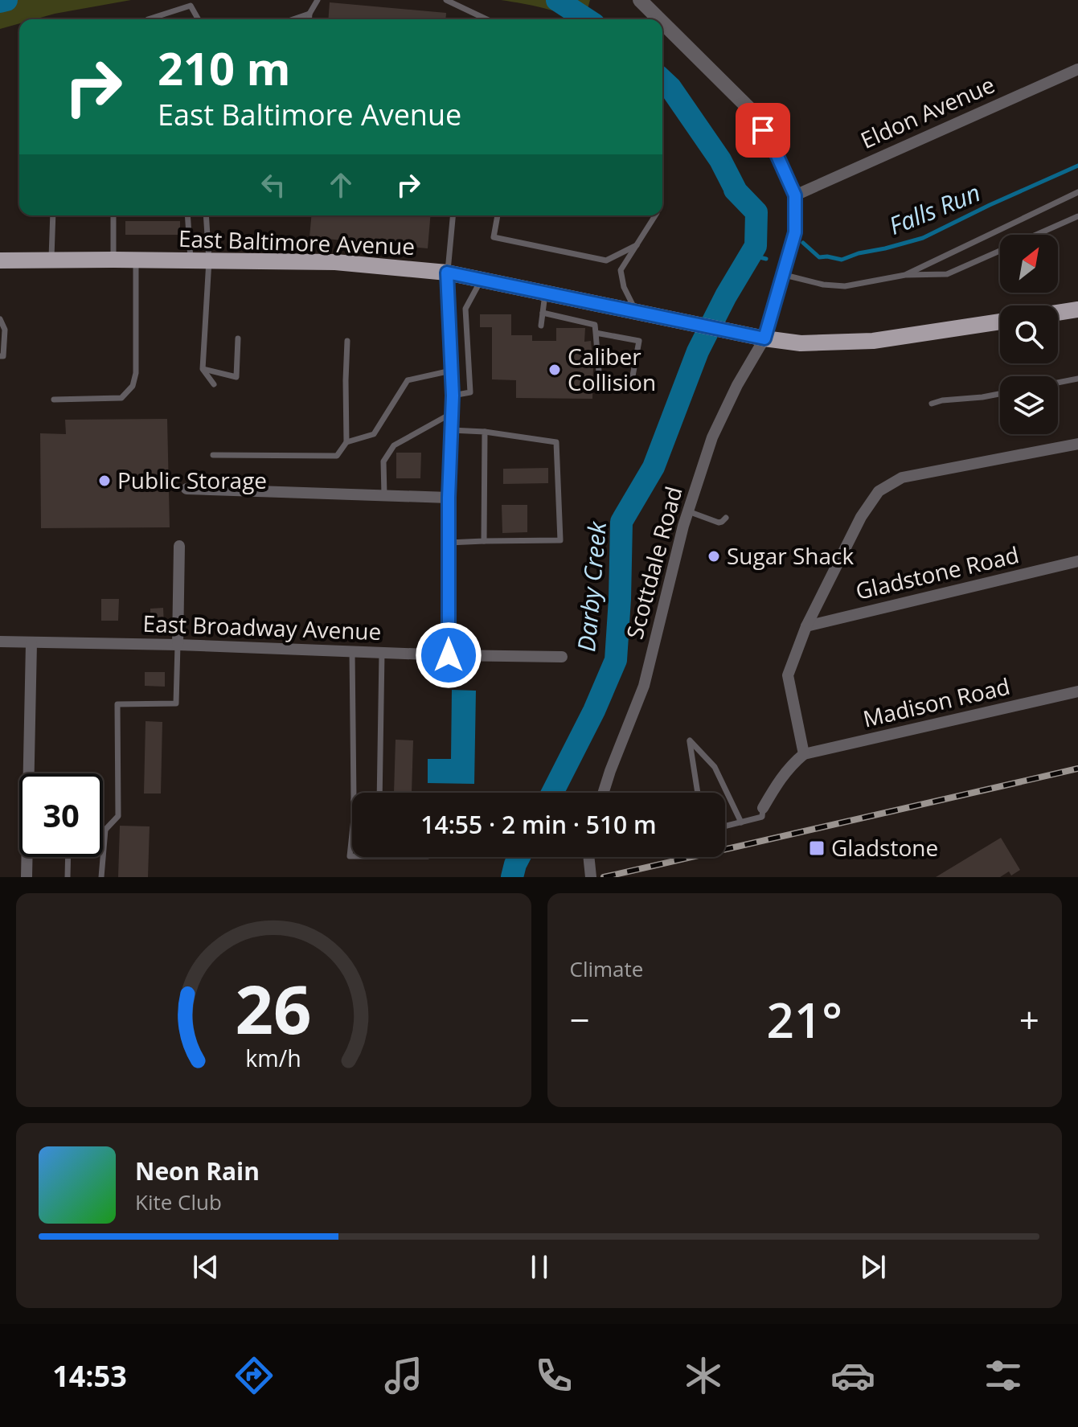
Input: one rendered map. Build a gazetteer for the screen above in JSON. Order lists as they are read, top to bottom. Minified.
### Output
{"streets":{"main road":["East Baltimore Avenue"],"street":["Eldon Avenue","Scottdale Road","Gladstone Road","East Broadway Avenue","Madison Road"]},"crossings":[["East Baltimore Avenue","Scottdale Road"]],"water":["Falls Run","Darby Creek"],"places":{"other":["Caliber Collision","Public Storage","Sugar Shack"],"transit":["Gladstone"]},"north":"top right","page":{"turn":["210 m","East Baltimore Avenue"],"limit":"30","trip":"14:55 · 2 min · 510 m","tile":"Climate","heat":["−","21°","+"],"song":["Neon Rain","Kite Club"],"tabs":"14:53","gauge":["26","km/h"]}}
